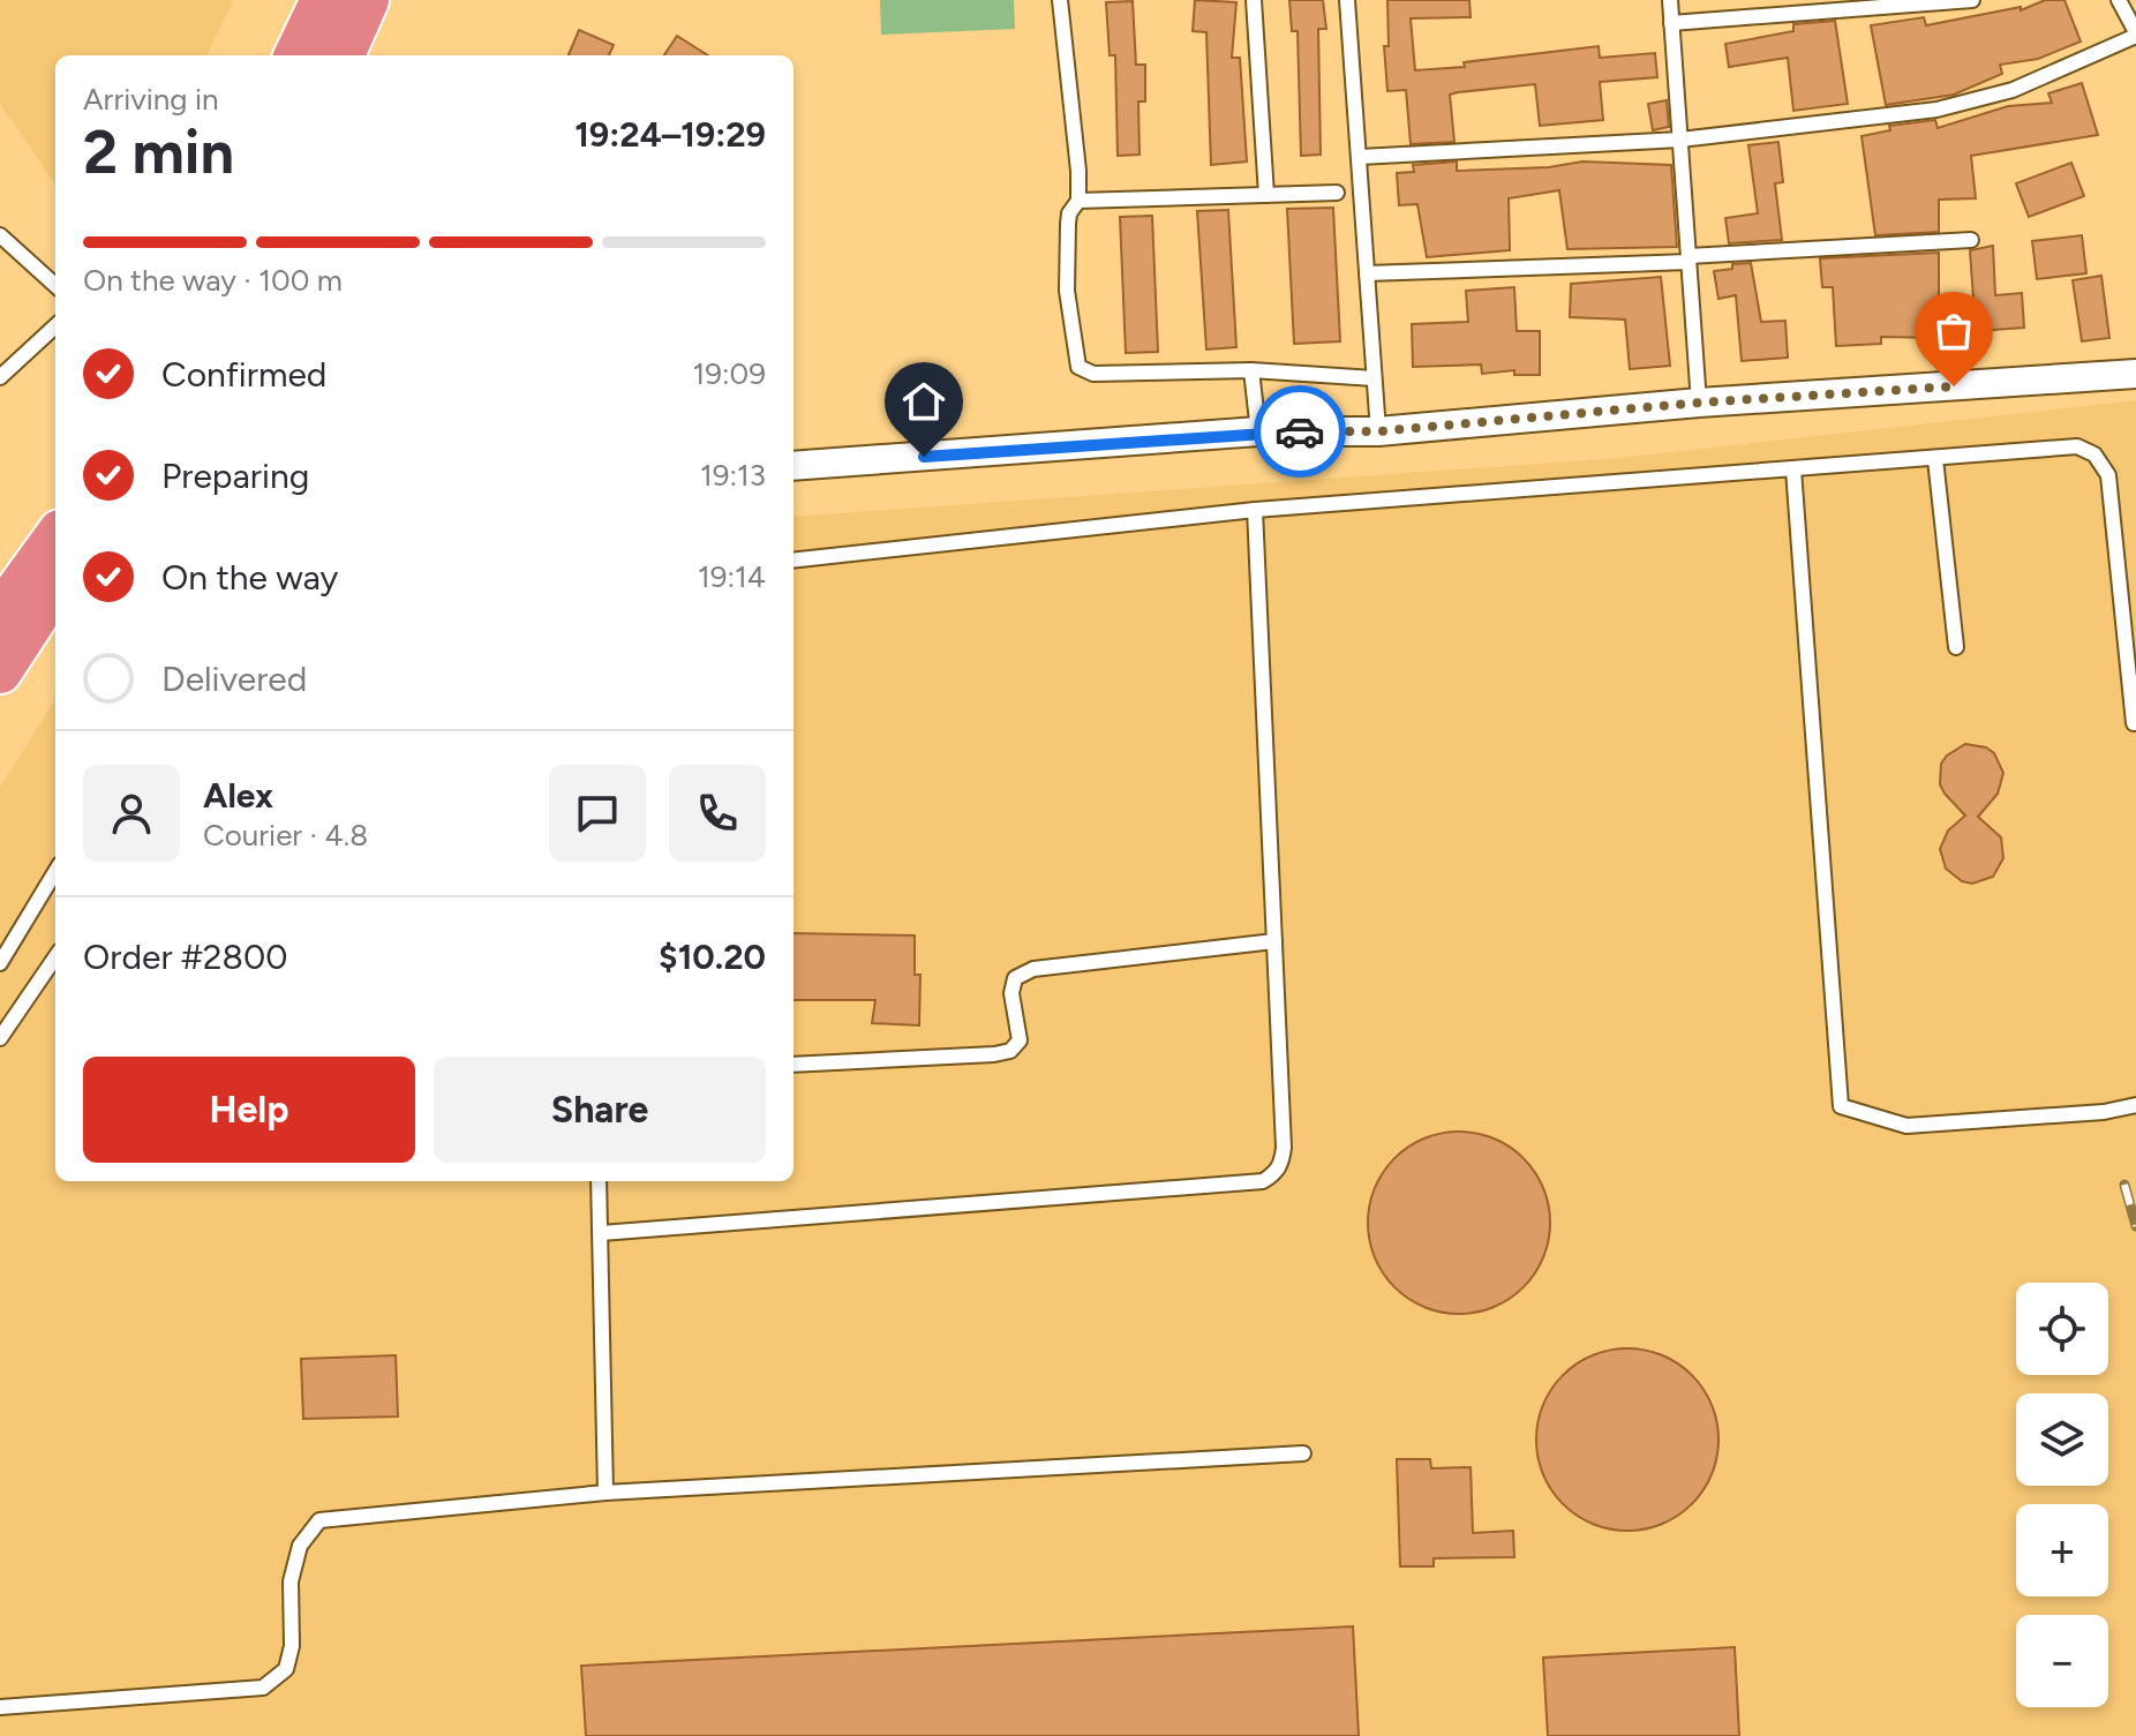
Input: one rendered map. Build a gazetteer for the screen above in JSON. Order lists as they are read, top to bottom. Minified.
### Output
{"page":{"heading":["2 min","Arriving in","19:24–19:29"],"panel":["Alex","Courier · 4.8","Order #2800","$10.20"],"bar":"On the way · 100 m","list":[["Confirmed","19:09"],["Preparing","19:13"],["On the way","19:14"],"Delivered"],"buttons":["Help","Share"],"map_buttons":["+","−"]}}
